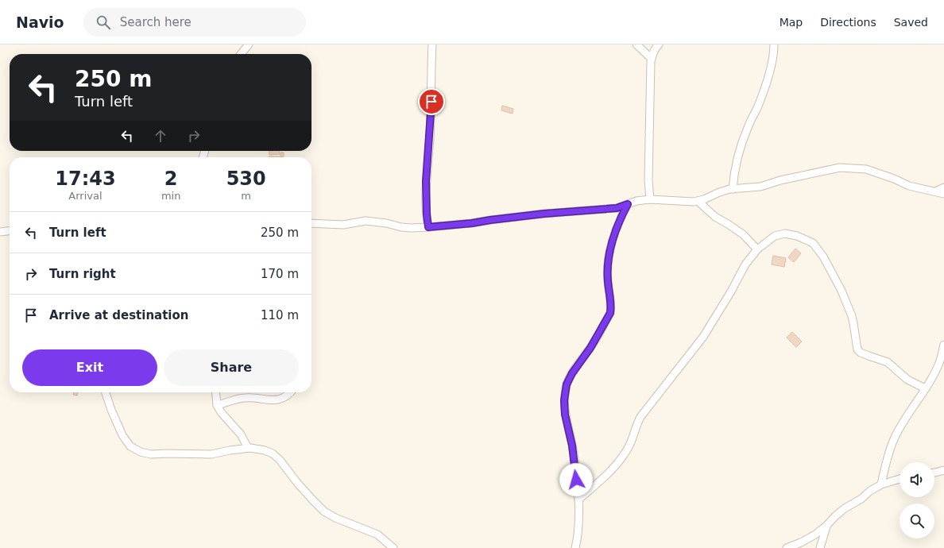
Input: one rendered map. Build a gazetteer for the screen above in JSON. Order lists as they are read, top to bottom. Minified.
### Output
{"page":{"header":"Navio","search":"Search here","nav":["Map","Directions","Saved"],"turn":["250 m","Turn left"],"eta":["17:43","Arrival","2","min","530","m"],"list":[{"name":"Turn left","value":"250 m"},{"name":"Turn right","value":"170 m"},{"name":"Arrive at destination","value":"110 m"}],"buttons":["Exit","Share"]}}
